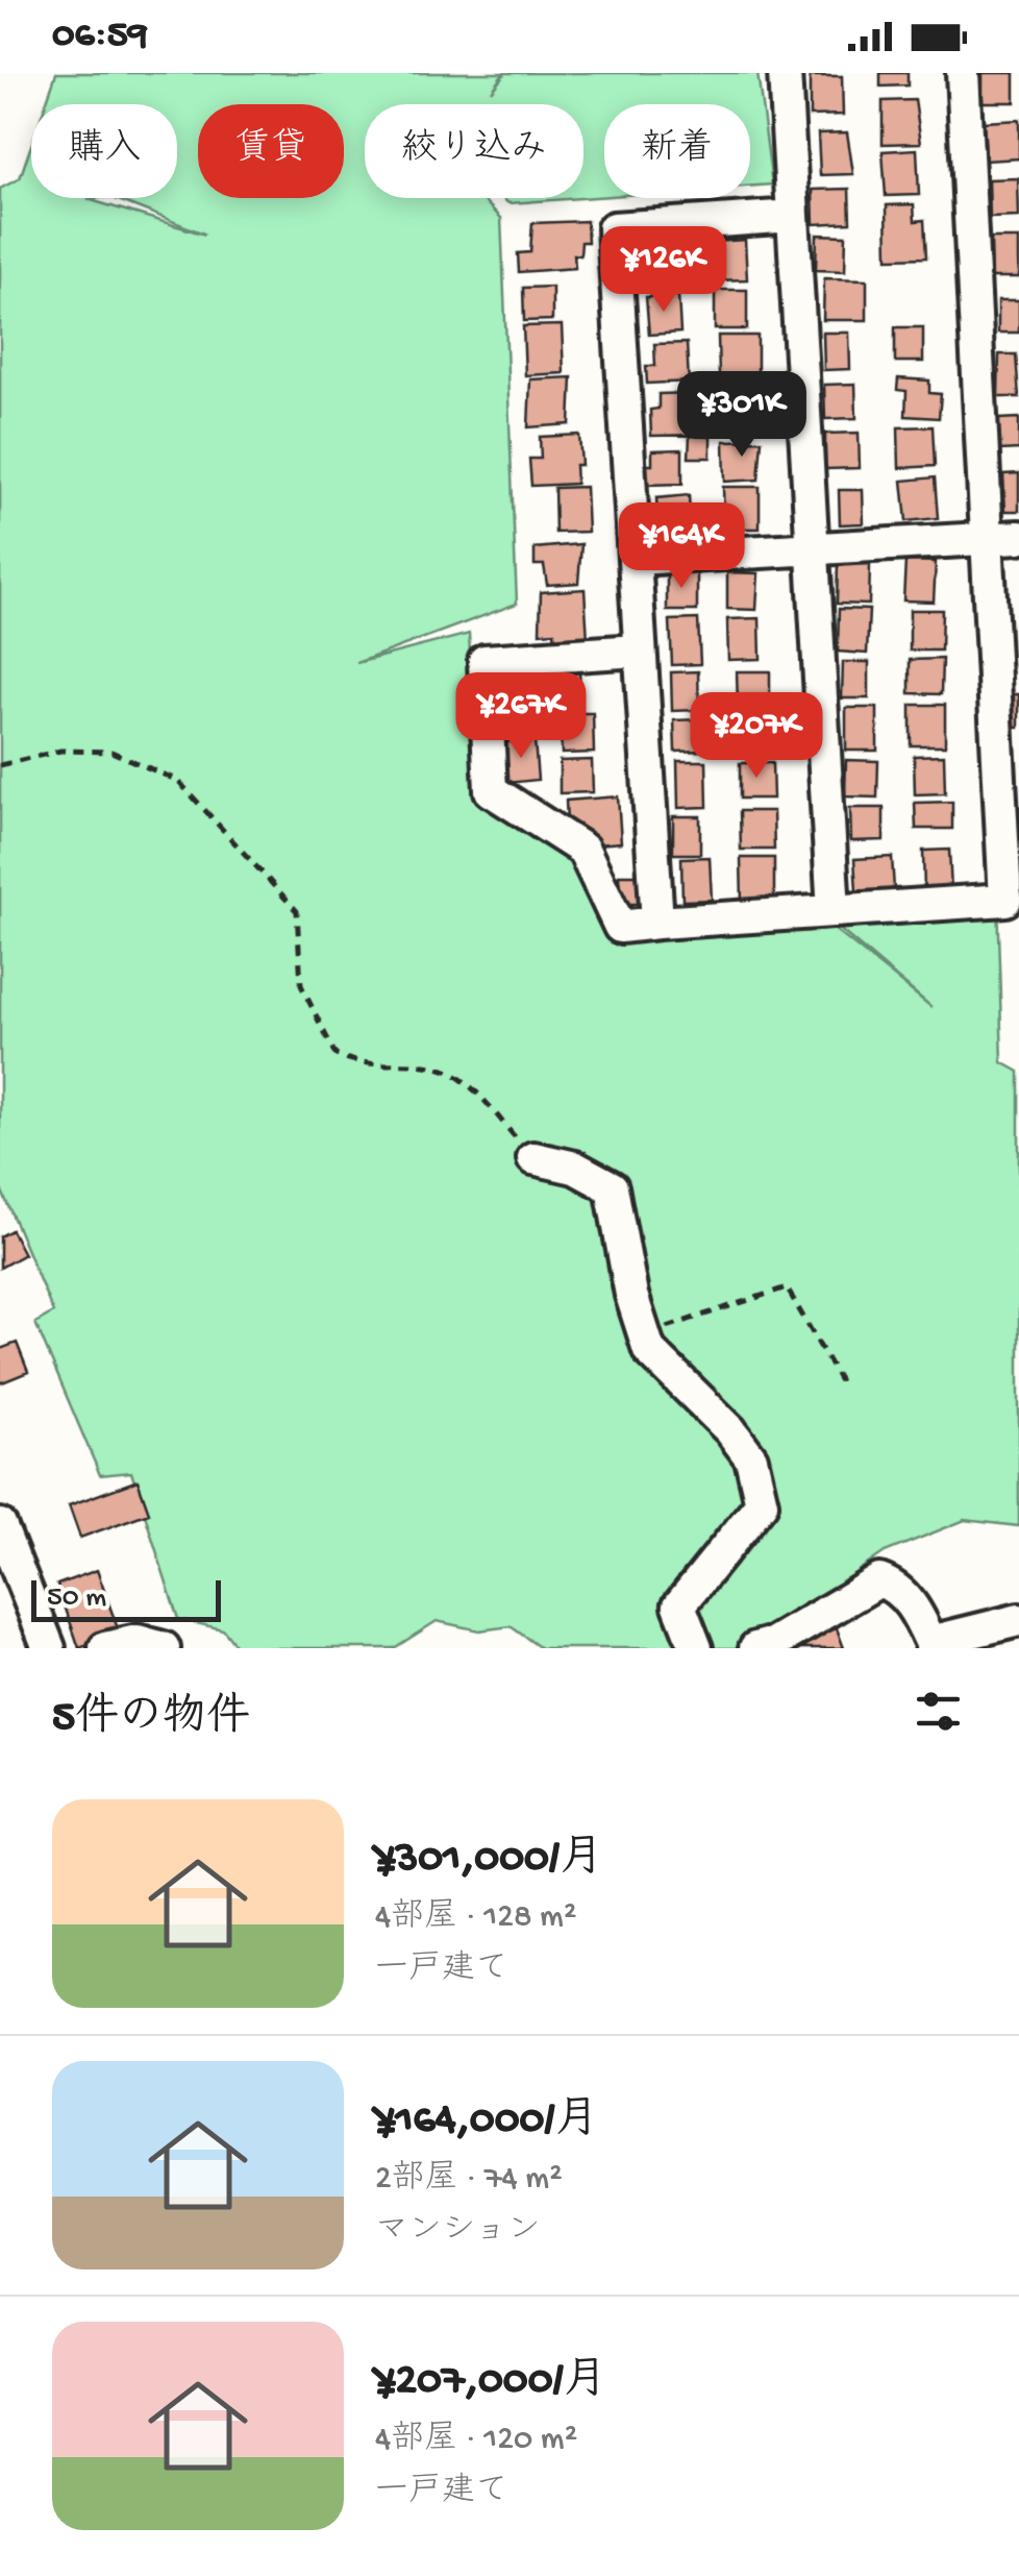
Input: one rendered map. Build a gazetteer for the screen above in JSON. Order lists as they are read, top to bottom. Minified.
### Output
{"scale_bar":"50 m","page":{"status":"06:59","chip":["購入","賃貸","絞り込み","新着"],"price":["¥126K","¥301K","¥164K","¥267K","¥207K"],"scale":"50 m","heading":"5件の物件","list":[{"name":"¥301,000/月","note":"4部屋 · 128 m² · 一戸建て"},{"name":"¥164,000/月","note":"2部屋 · 74 m² · マンション"},{"name":"¥207,000/月","note":"4部屋 · 120 m² · 一戸建て"}]}}
